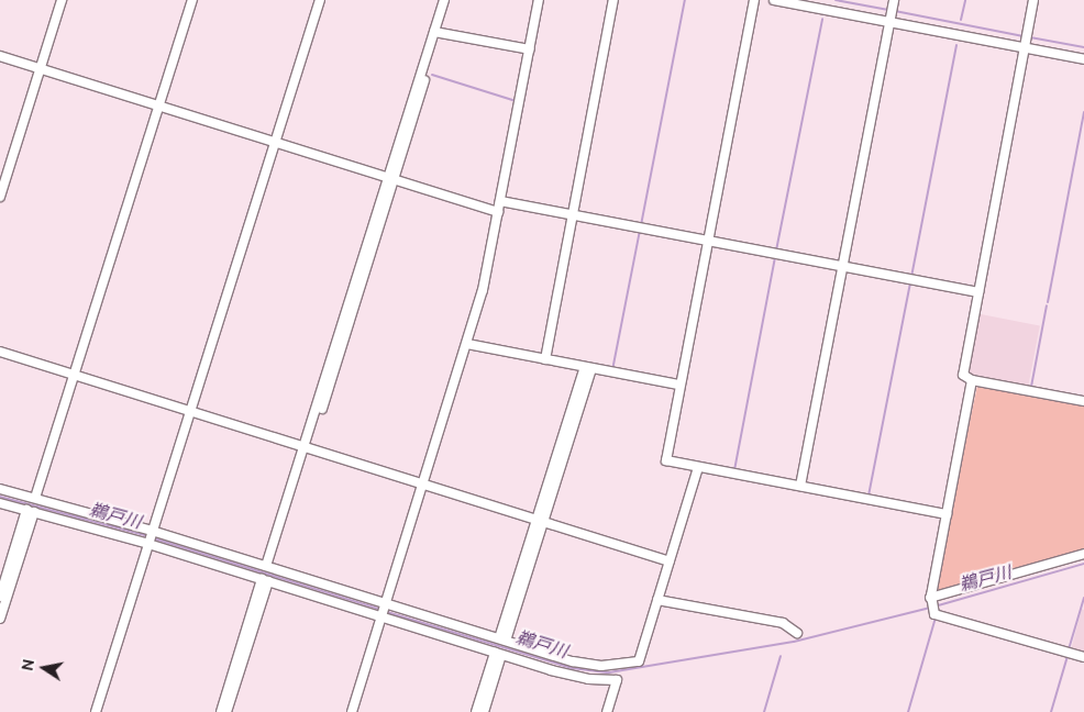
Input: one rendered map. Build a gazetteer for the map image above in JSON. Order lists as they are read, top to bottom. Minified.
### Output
{"water":["鵜戸川"],"north":"left"}
